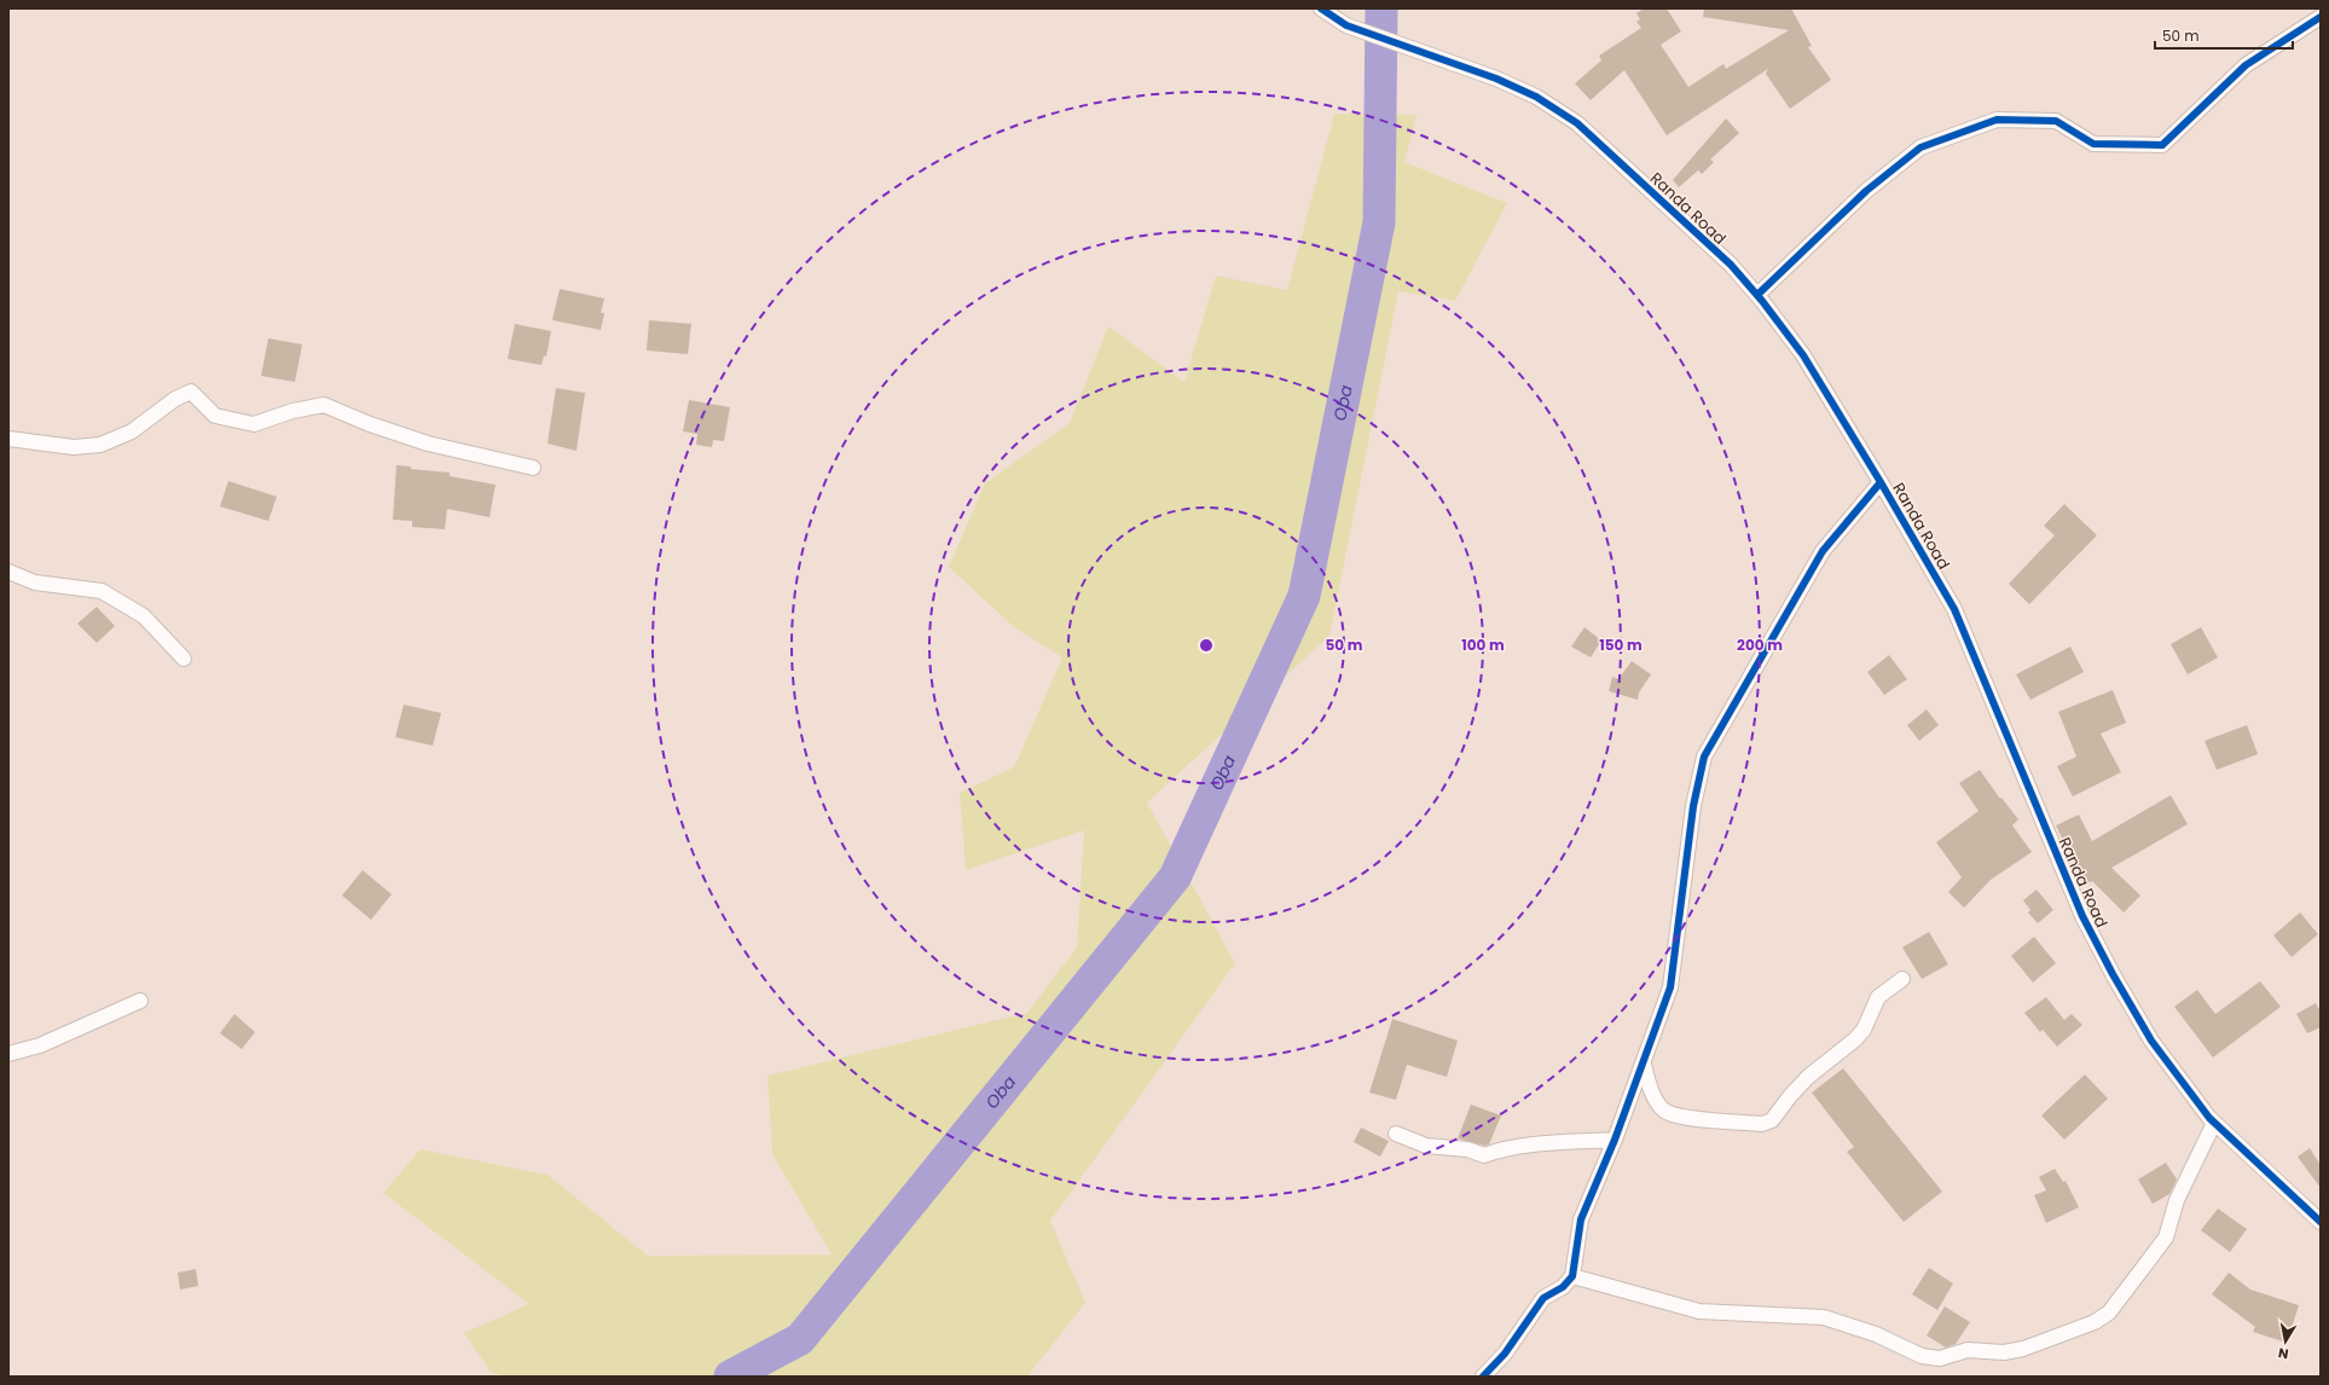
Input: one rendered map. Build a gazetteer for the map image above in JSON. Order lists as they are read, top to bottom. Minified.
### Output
{"streets":{"street":["Randa Road"]},"water":["Oba"],"scale_bar":"50 m","north":"bottom","rings":["50 m","100 m","150 m","200 m"]}
